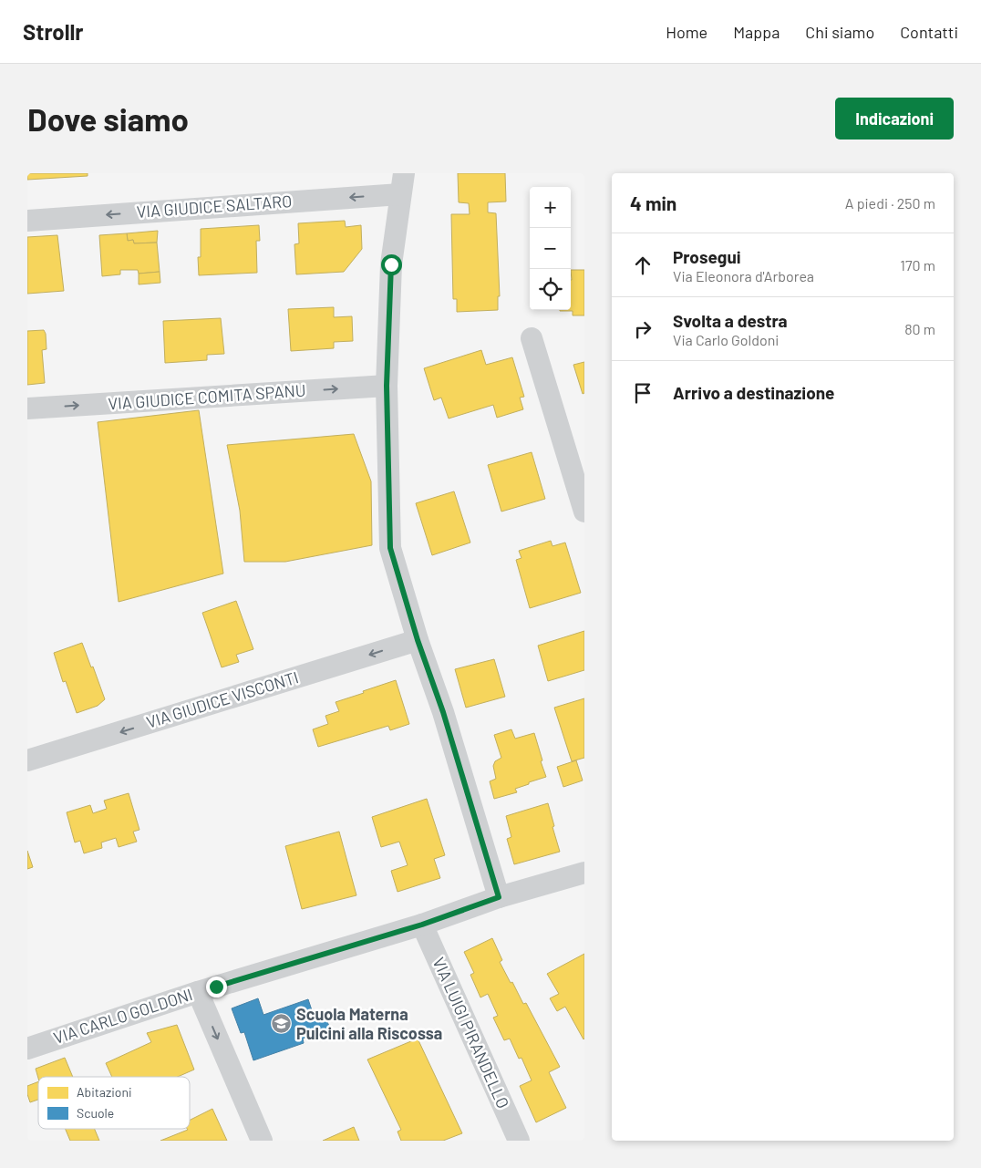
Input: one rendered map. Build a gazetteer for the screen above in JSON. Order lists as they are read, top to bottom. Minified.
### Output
{"streets":{"street":["VIA GIUDICE SALTARO","VIA GIUDICE COMITA SPANU","VIA GIUDICE VISCONTI","VIA CARLO GOLDONI","VIA LUIGI PIRANDELLO"]},"crossings":[["VIA CARLO GOLDONI","VIA LUIGI PIRANDELLO"]],"one_way":["VIA GIUDICE SALTARO","VIA GIUDICE COMITA SPANU","VIA GIUDICE VISCONTI"],"places":{"school or university":["Scuola Materna Pulcini alla Riscossa"]},"legend":["Abitazioni","Scuole"],"page":{"header":"Strollr","nav":["Home","Mappa","Chi siamo","Contatti"],"buttons":"Indicazioni","title":"Dove siamo","heading":["4 min","A piedi · 250 m"],"map_buttons":["+","−"],"list":[["Prosegui","Via Eleonora d'Arborea","170 m"],["Svolta a destra","Via Carlo Goldoni","80 m"],"Arrivo a destinazione"]}}
